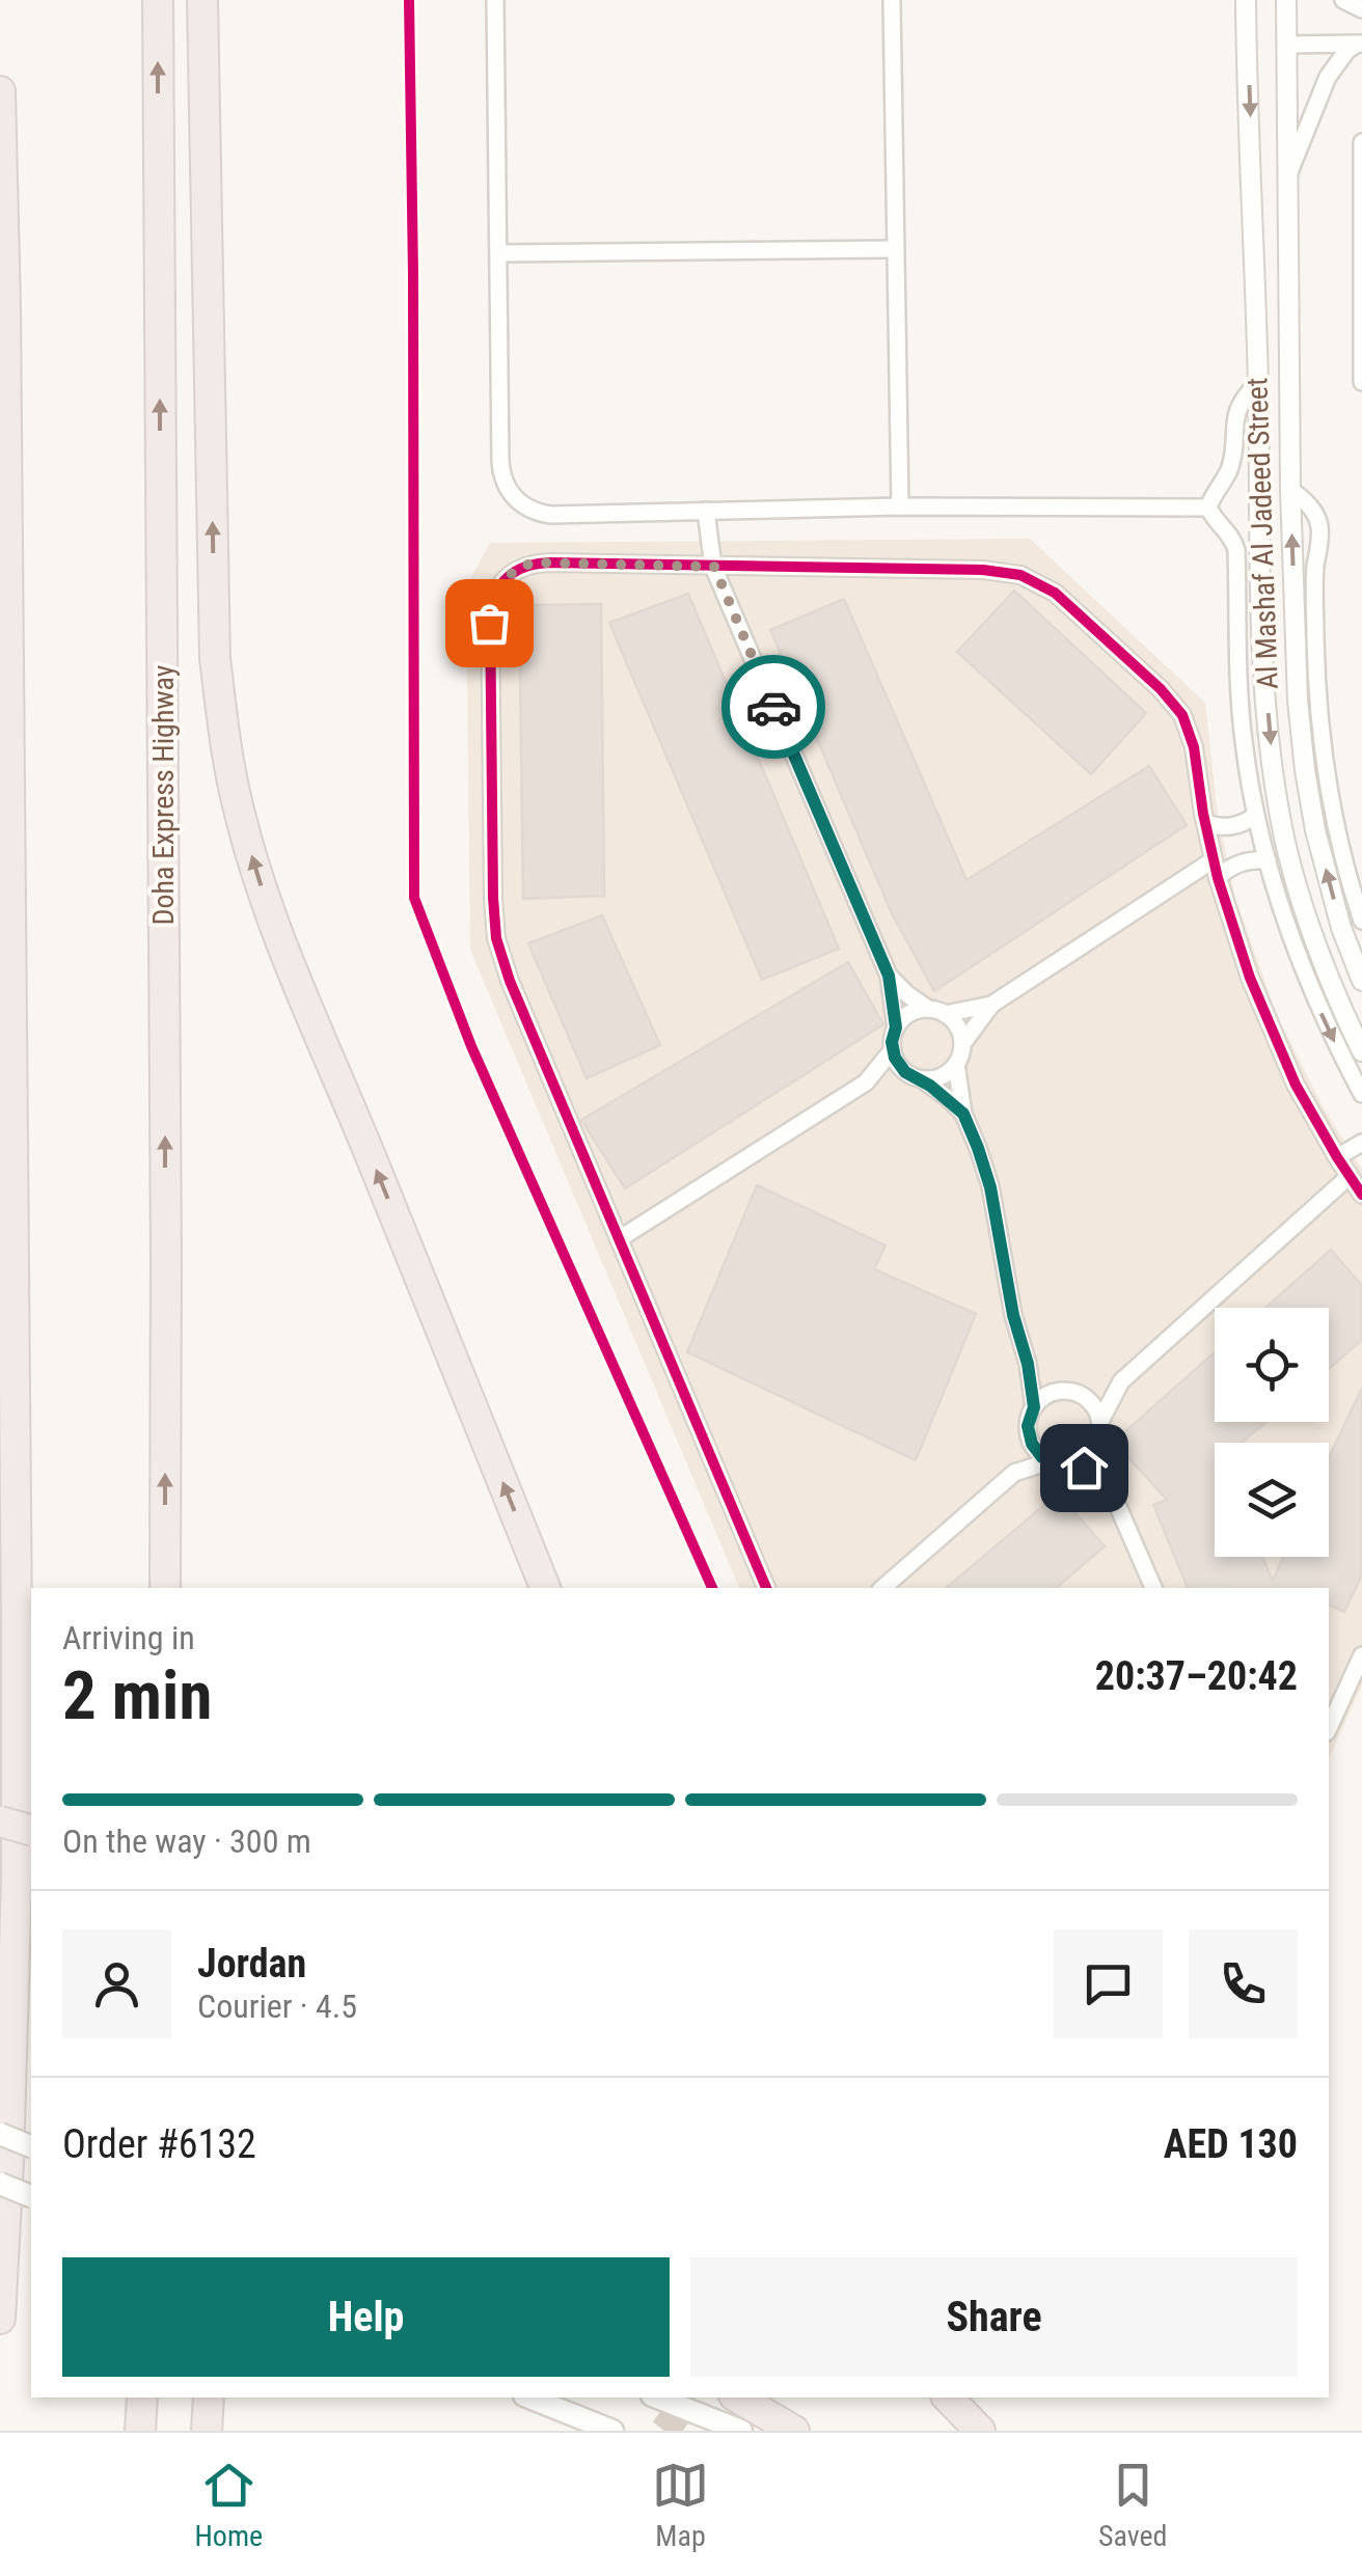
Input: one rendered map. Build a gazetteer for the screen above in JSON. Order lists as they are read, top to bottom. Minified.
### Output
{"streets":{"highway":["Doha Express Highway"],"street":["Al Mashaf Al Jadeed Street"]},"page":{"heading":["2 min","Arriving in","20:37–20:42"],"panel":["Jordan","Courier · 4.5","Order #6132","AED 130"],"bar":"On the way · 300 m","buttons":["Help","Share"],"tabs":["Home","Map","Saved"]}}
